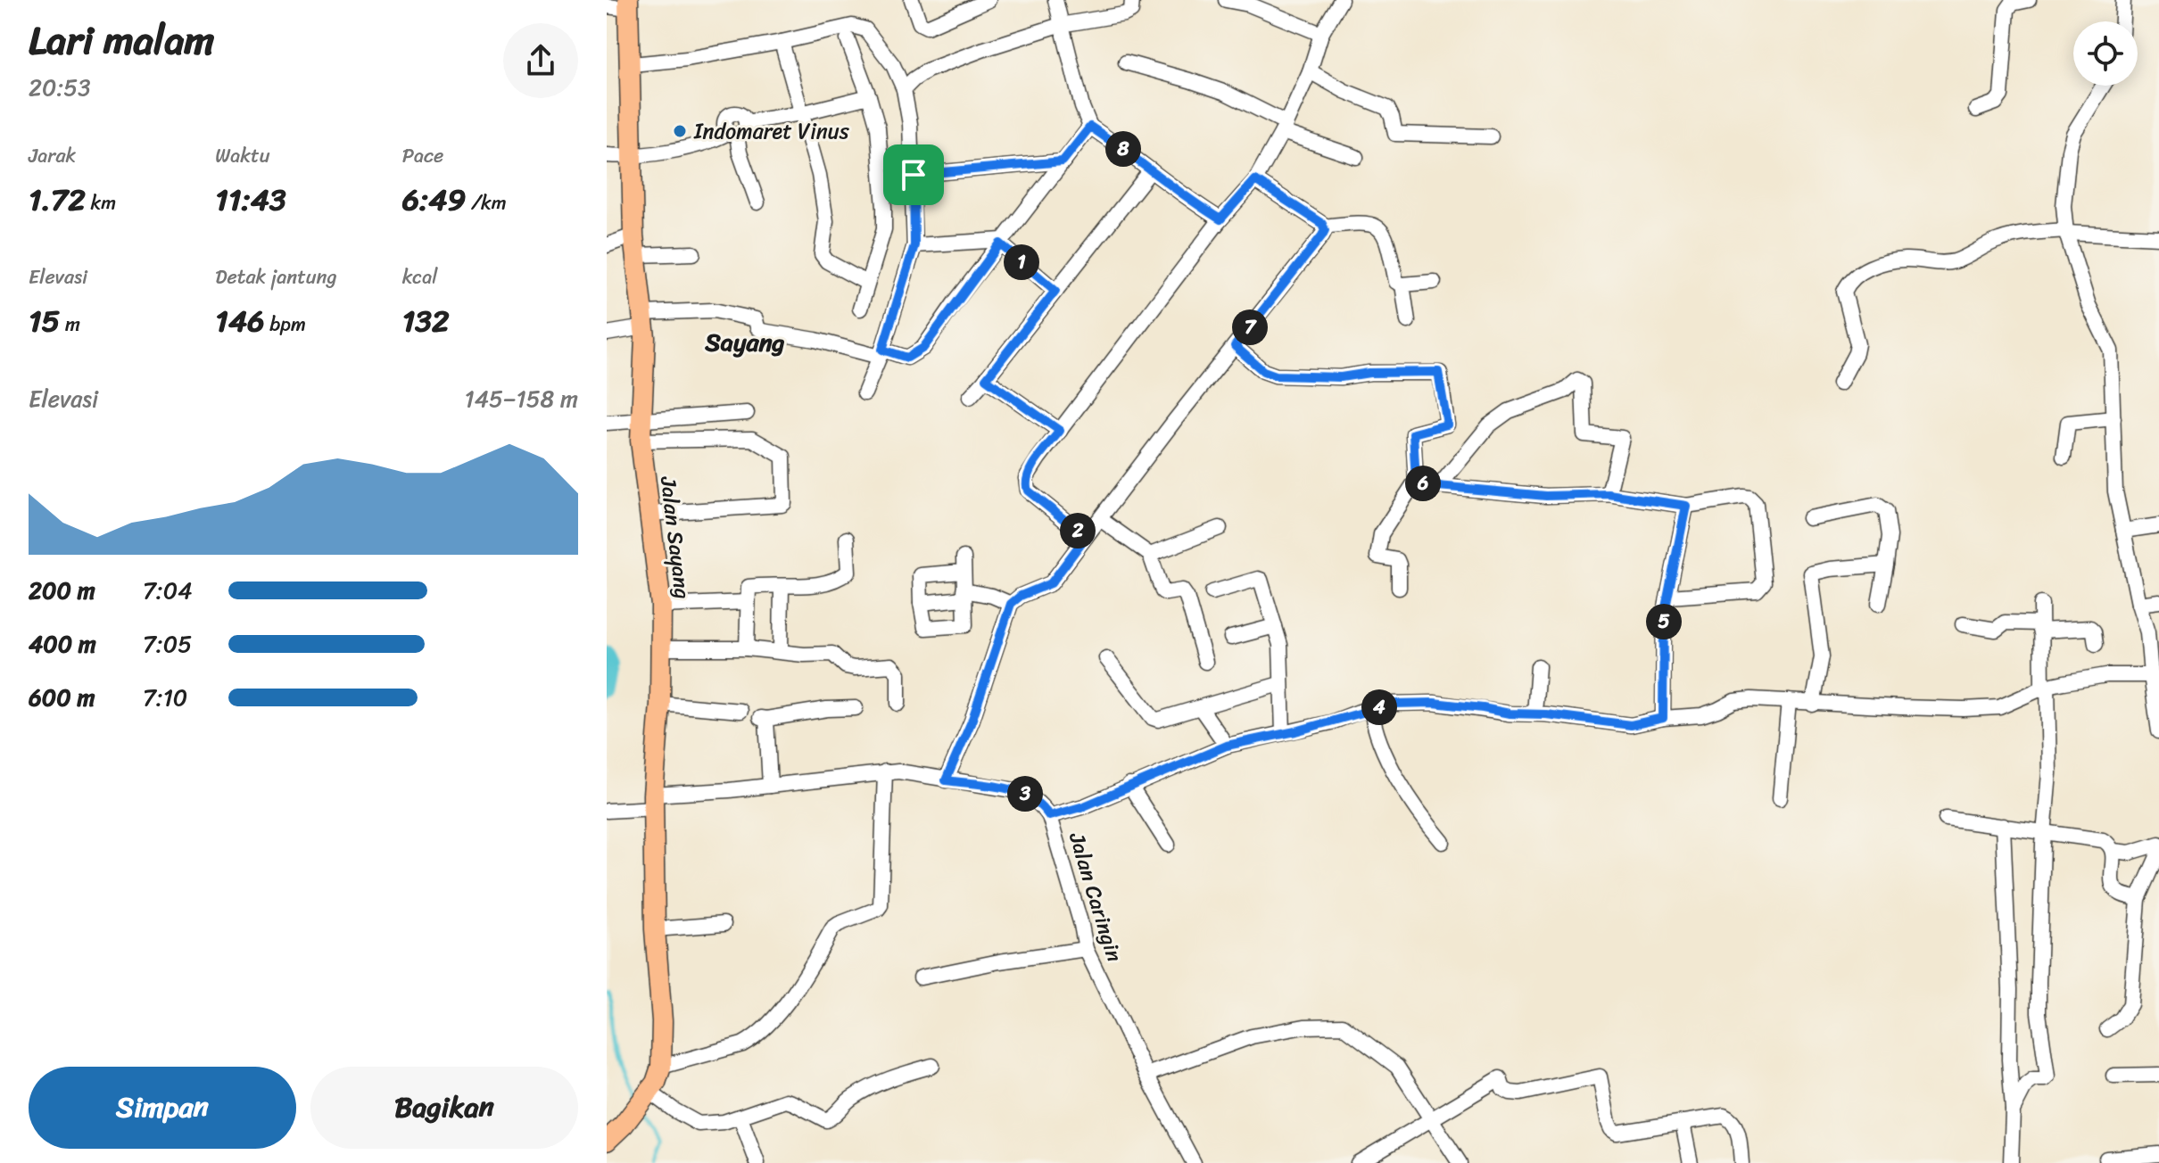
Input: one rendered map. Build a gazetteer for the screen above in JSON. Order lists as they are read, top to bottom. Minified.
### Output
{"streets":{"main road":["Jalan Sayang"],"street":["Jalan Caringin"]},"crossings":[["Jalan Sayang","Jalan Caringin"]],"districts":["Sayang"],"places":["Indomaret Vinus"],"page":{"heading":["Lari malam","20:53"],"stats":[["Jarak","1.72 km"],["Waktu","11:43"],["Pace","6:49 /km"],["Elevasi","15 m"],["Detak jantung","146 bpm"],["kcal","132"]],"pins":["8","1","7","6","2","5","4","3"],"chart":["Elevasi","145–158 m"],"list":[{"name":"200 m","note":"7:04"},{"name":"400 m","note":"7:05"},{"name":"600 m","note":"7:10"}],"buttons":["Simpan","Bagikan"]}}
